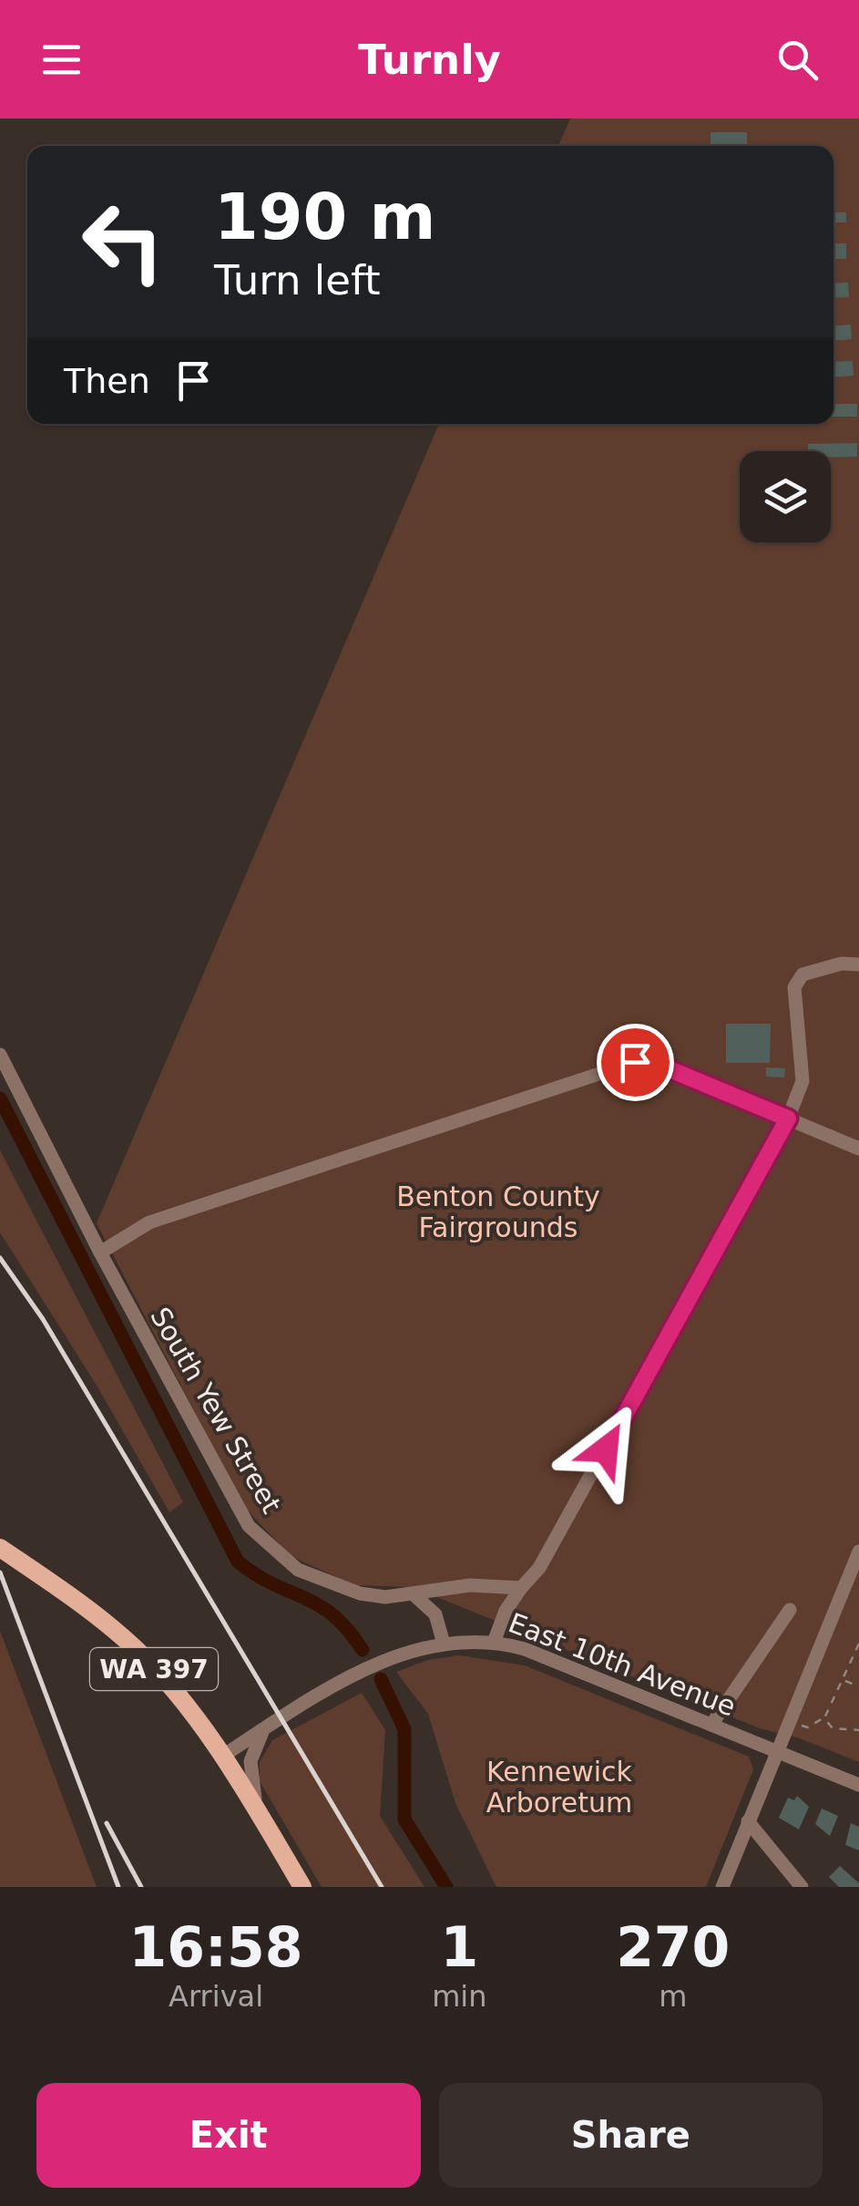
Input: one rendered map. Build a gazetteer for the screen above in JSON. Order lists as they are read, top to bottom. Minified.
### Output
{"streets":{"main road":["WA 397"],"street":["South Yew Street","East 10th Avenue"]},"crossings":[["East 10th Avenue","WA 397"]],"parks":["Benton County Fairgrounds","Kennewick Arboretum"],"page":{"header":"Turnly","turn":["190 m","Turn left"],"then":"Then","eta":["16:58","Arrival","1","min","270","m"],"buttons":["Exit","Share"]}}
